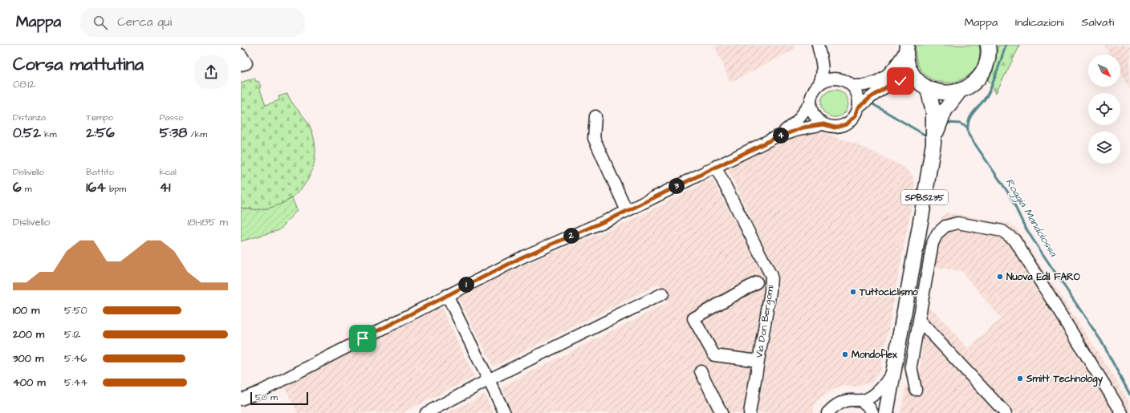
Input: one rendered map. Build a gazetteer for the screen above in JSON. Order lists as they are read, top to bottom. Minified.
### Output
{"streets":{"main road":["SPBS235"],"street":["Via Don Bergomi"]},"water":["Roggia Mandolossa"],"places":["Nuova Edil FARO","Tuttociclismo","Mondoflex","Smitt Technology"],"scale_bar":"50 m","north":"bottom right","page":{"header":"Mappa","search":"Cerca qui","nav":["Mappa","Indicazioni","Salvati"],"heading":["Corsa mattutina","08:12"],"stats":[["Distanza","0.52 km"],["Tempo","2:56"],["Passo","5:38 /km"],["Dislivello","6 m"],["Battito","164 bpm"],["kcal","41"]],"pins":["4","3","2","1"],"chart":["Dislivello","181–185 m"],"list":[{"name":"100 m","note":"5:50"},{"name":"200 m","note":"5:12"},{"name":"300 m","note":"5:46"},{"name":"400 m","note":"5:44"}],"scale":"50 m"}}
